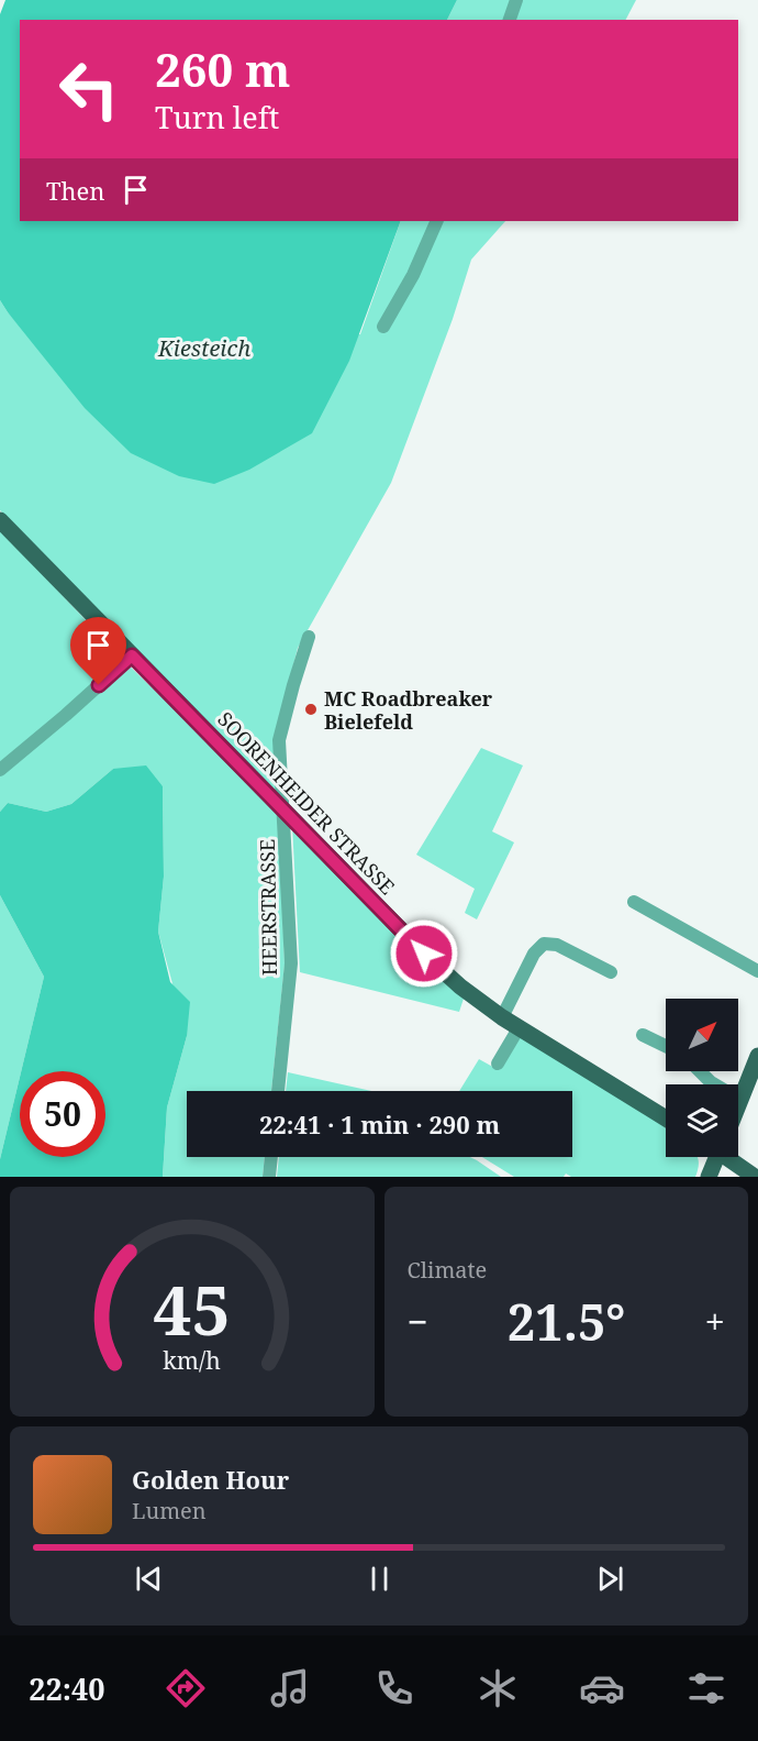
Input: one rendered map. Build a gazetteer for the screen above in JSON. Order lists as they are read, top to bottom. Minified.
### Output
{"streets":{"main road":["SOORENHEIDER STRASSE"],"street":["HEERSTRASSE"]},"crossings":[["SOORENHEIDER STRASSE","HEERSTRASSE"]],"water":["Kiesteich"],"places":["MC Roadbreaker Bielefeld"],"north":"top right","page":{"turn":["260 m","Turn left"],"then":"Then","limit":"50","trip":"22:41 · 1 min · 290 m","tile":"Climate","heat":["−","21.5°","+"],"song":["Golden Hour","Lumen"],"tabs":"22:40","gauge":["45","km/h"]}}
